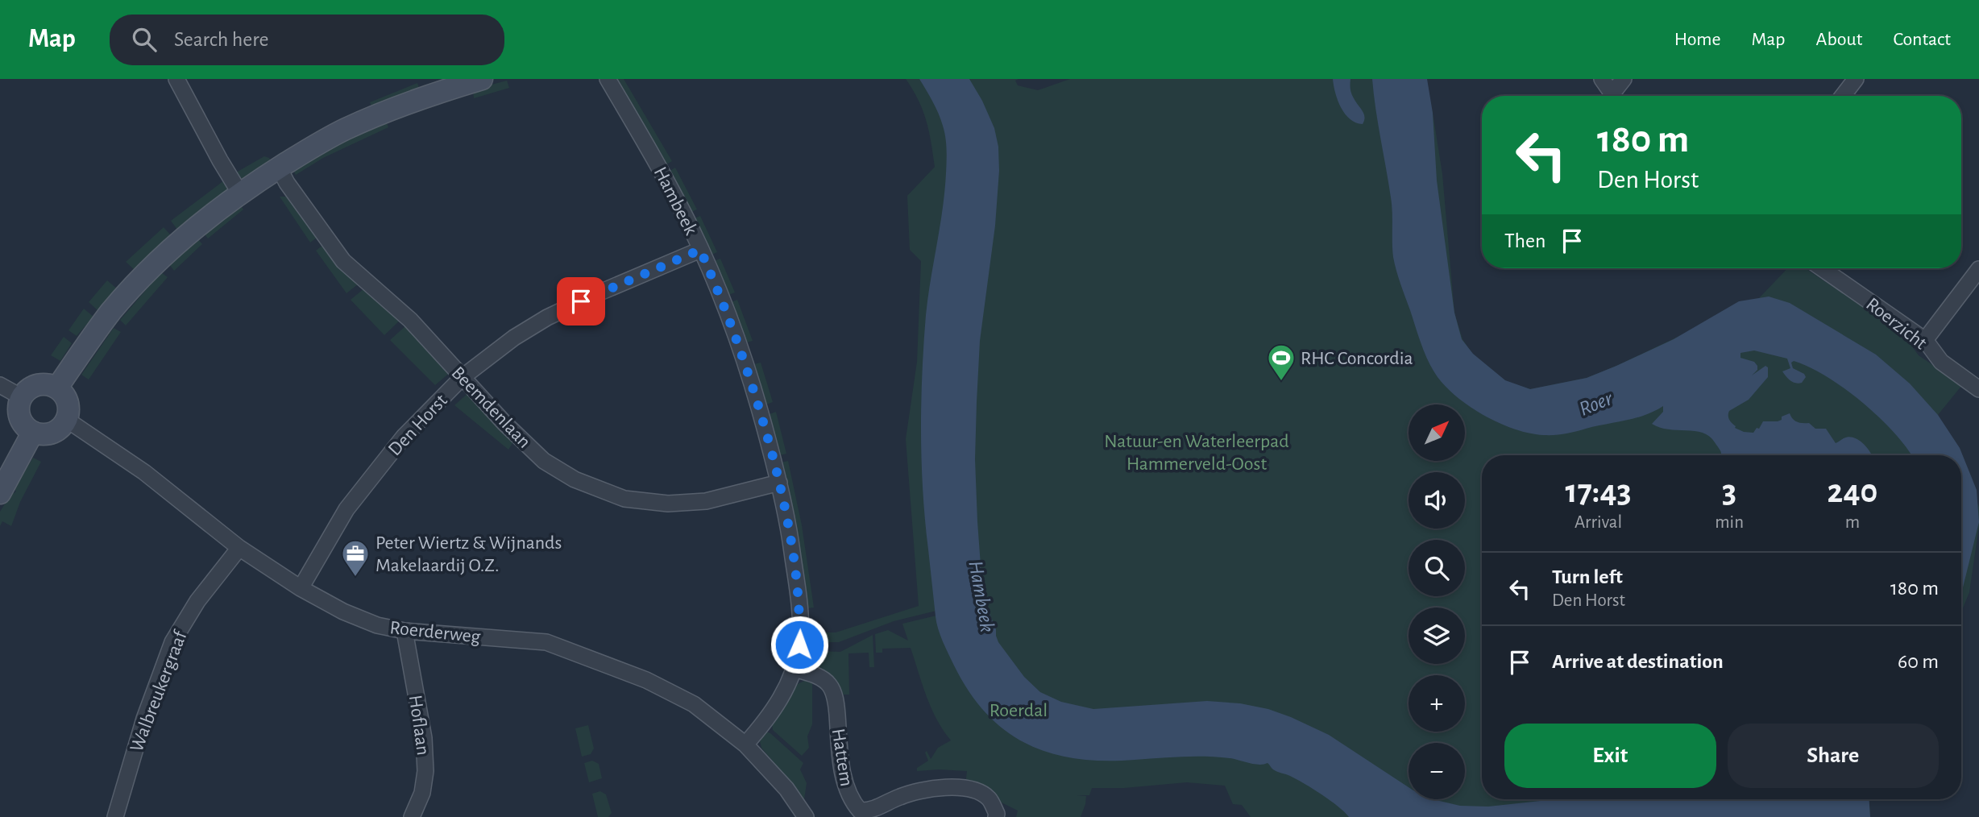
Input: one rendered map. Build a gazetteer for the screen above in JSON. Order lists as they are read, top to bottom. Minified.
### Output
{"streets":{"street":["Hambeek","Roerzicht","Beemdenlaan","Den Horst","Roerderweg","Walbreukergraaf","Hoflaan","Hattem"]},"crossings":[["Hambeek","Beemdenlaan"],["Hambeek","Den Horst"],["Hambeek","Roerderweg"],["Hambeek","Hattem"],["Beemdenlaan","Den Horst"],["Den Horst","Roerderweg"],["Roerderweg","Walbreukergraaf"],["Roerderweg","Hoflaan"]],"water":["Roer","Hambeek"],"parks":["Natuur-en Waterleerpad Hammerveld-Oost","Roerdal"],"places":{"sports":["RHC Concordia"],"office":["Peter Wiertz & Wijnands Makelaardij O.Z."]},"north":"top right","page":{"header":"Map","search":"Search here","nav":["Home","Map","About","Contact"],"turn":["180 m","Den Horst"],"then":"Then","map_buttons":["+","−"],"eta":["17:43","Arrival","3","min","240","m"],"list":[{"name":"Turn left","note":"Den Horst","value":"180 m"},{"name":"Arrive at destination","value":"60 m"}],"buttons":["Exit","Share"]}}
